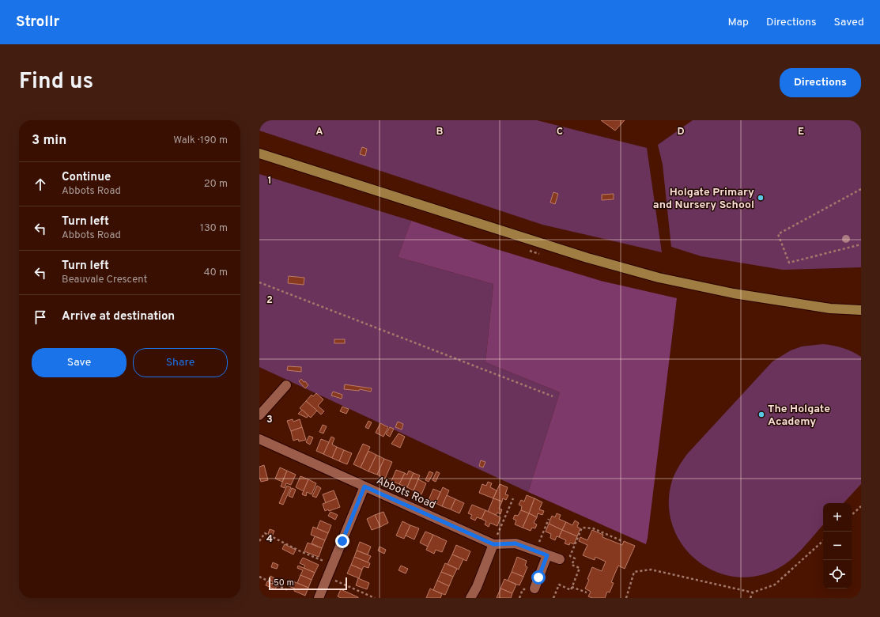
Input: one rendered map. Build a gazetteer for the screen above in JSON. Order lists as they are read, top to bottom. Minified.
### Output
{"streets":{"street":["Abbots Road"]},"places":["Holgate Primary and Nursery School","The Holgate Academy"],"scale_bar":"50 m","page":{"header":"Strollr","nav":["Map","Directions","Saved"],"title":"Find us","buttons":["Directions",["Save","Share"]],"heading":["3 min","Walk · 190 m"],"list":[["Continue","Abbots Road","20 m"],["Turn left","Abbots Road","130 m"],["Turn left","Beauvale Crescent","40 m"],"Arrive at destination"],"map_buttons":["+","−"],"scale":"50 m"},"grid":{"columns":["A","B","C","D","E"],"rows":["1","2","3","4"]}}
